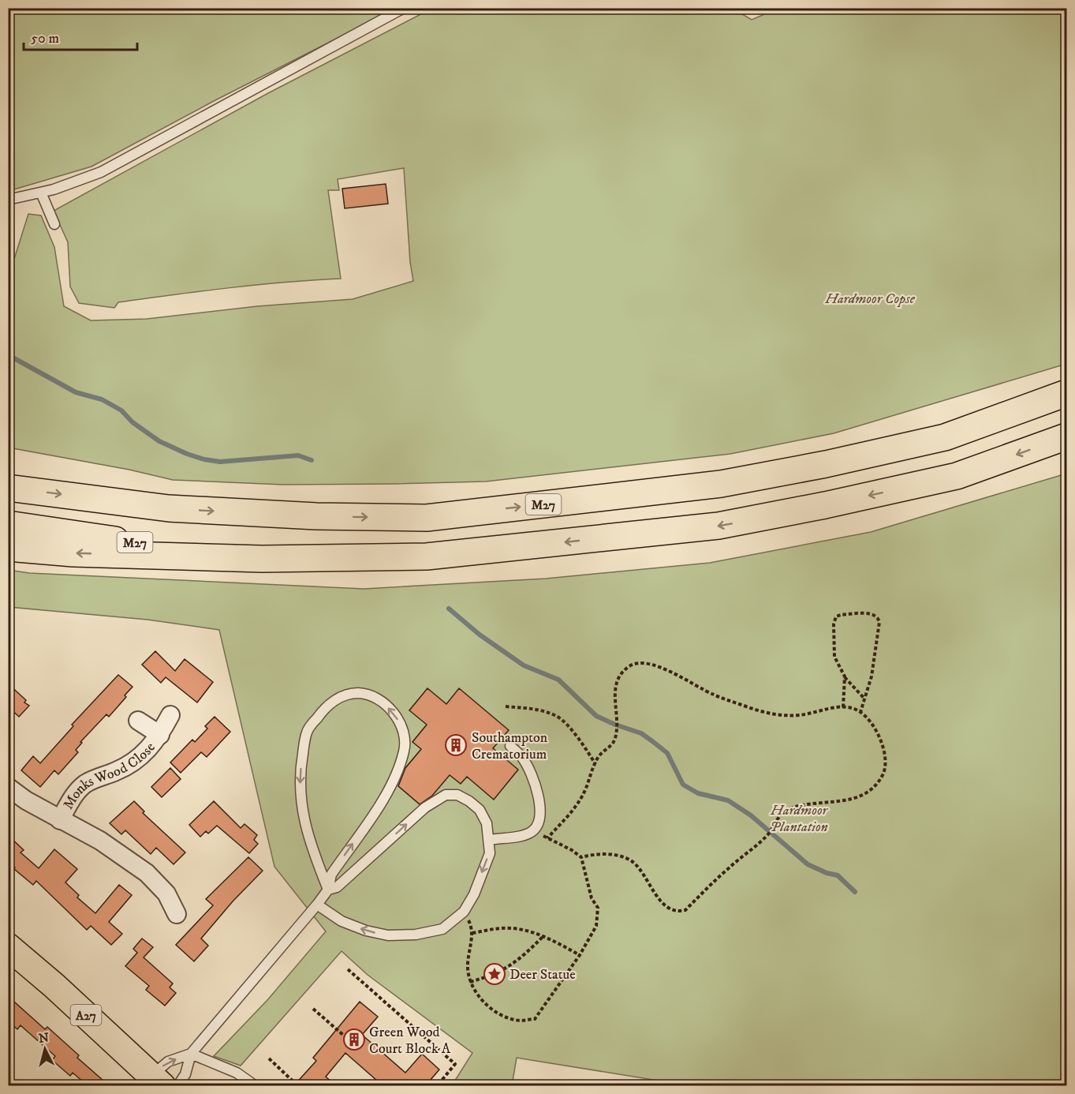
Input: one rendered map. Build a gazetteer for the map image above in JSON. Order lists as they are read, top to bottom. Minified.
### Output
{"streets":{"main road":["M27","A27"],"street":["Monks Wood Close"]},"parks":["Hardmoor Copse","Hardmoor Plantation"],"places":{"building":["Southampton Crematorium","Green Wood Court Block A"],"place":["Deer Statue"]},"scale_bar":"50 m","north":"top"}
